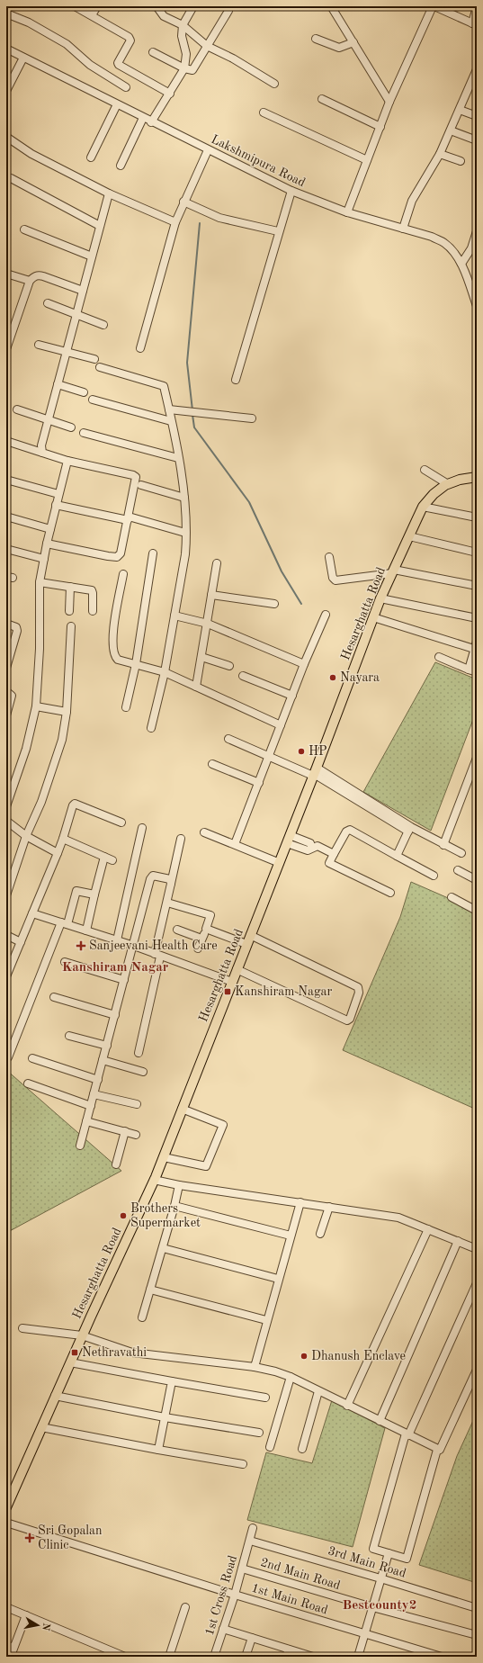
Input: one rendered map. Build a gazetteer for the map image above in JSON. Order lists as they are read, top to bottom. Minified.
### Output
{"streets":{"main road":["Hesarghatta Road"],"street":["Lakshmipura Road","3rd Main Road","2nd Main Road","1st Cross Road","1st Main Road"]},"crossings":[["3rd Main Road","1st Cross Road"],["2nd Main Road","1st Cross Road"],["1st Cross Road","1st Main Road"]],"districts":["Kanshiram Nagar","Bestcounty2"],"places":{"other":["Nayara","HP","Brothers Supermarket","Dhanush Enclave"],"health":["Sanjeevani Health Care","Sri Gopalan Clinic"],"transit":["Kanshiram Nagar","Nethravathi"]},"north":"right"}
